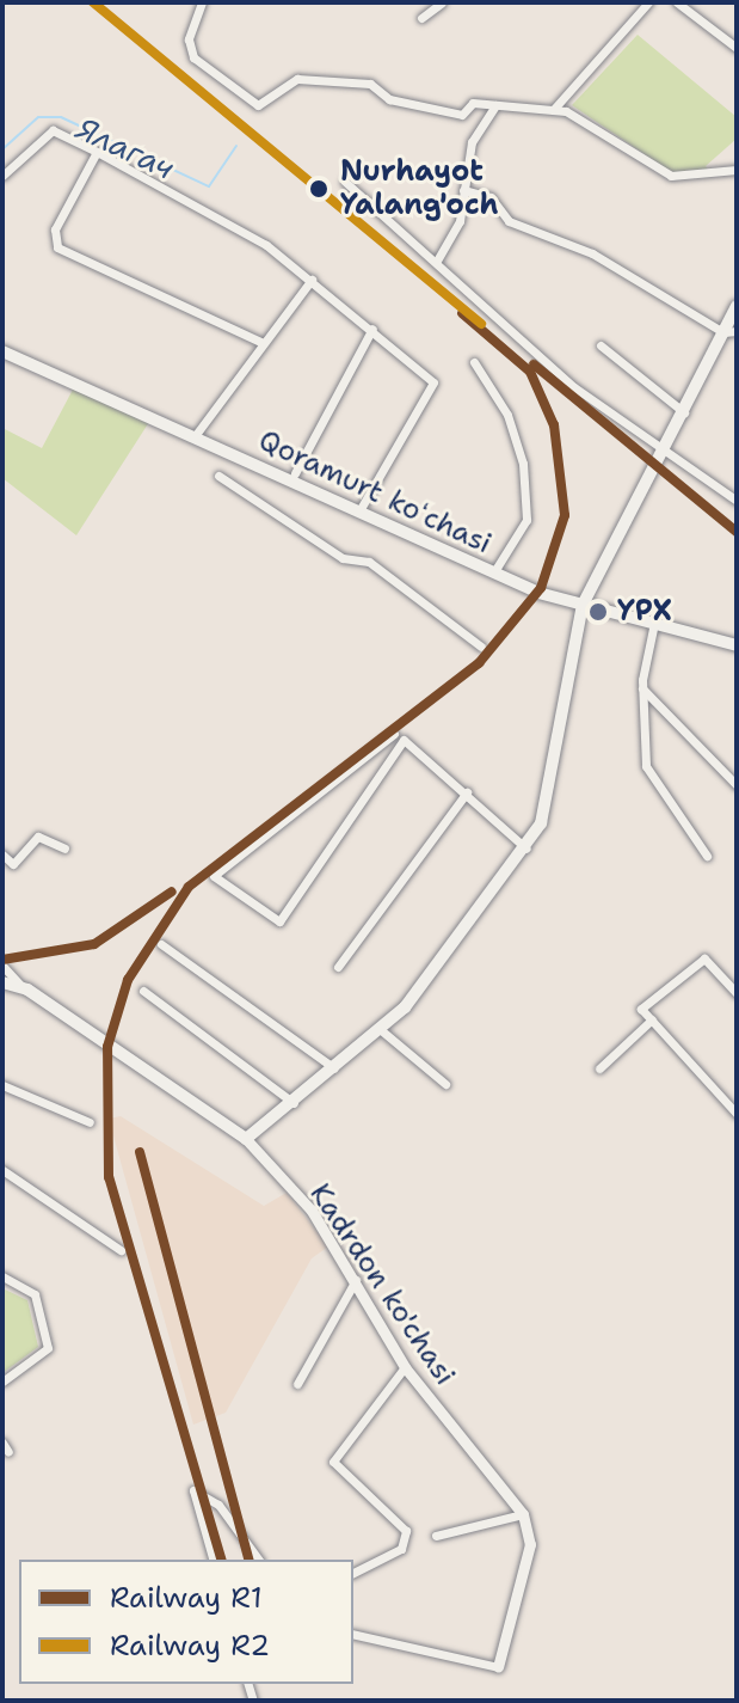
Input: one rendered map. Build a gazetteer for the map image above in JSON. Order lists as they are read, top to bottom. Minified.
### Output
{"streets":{"main road":["Qoramurt koʻchasi"],"street":["Kadrdon ko'chasi"]},"water":["Ялагач"],"places":["Nurhayot Yalang'och","YPX"],"lines":["rail line R2","rail line R1"],"legend":["Railway R1","Railway R2"]}
